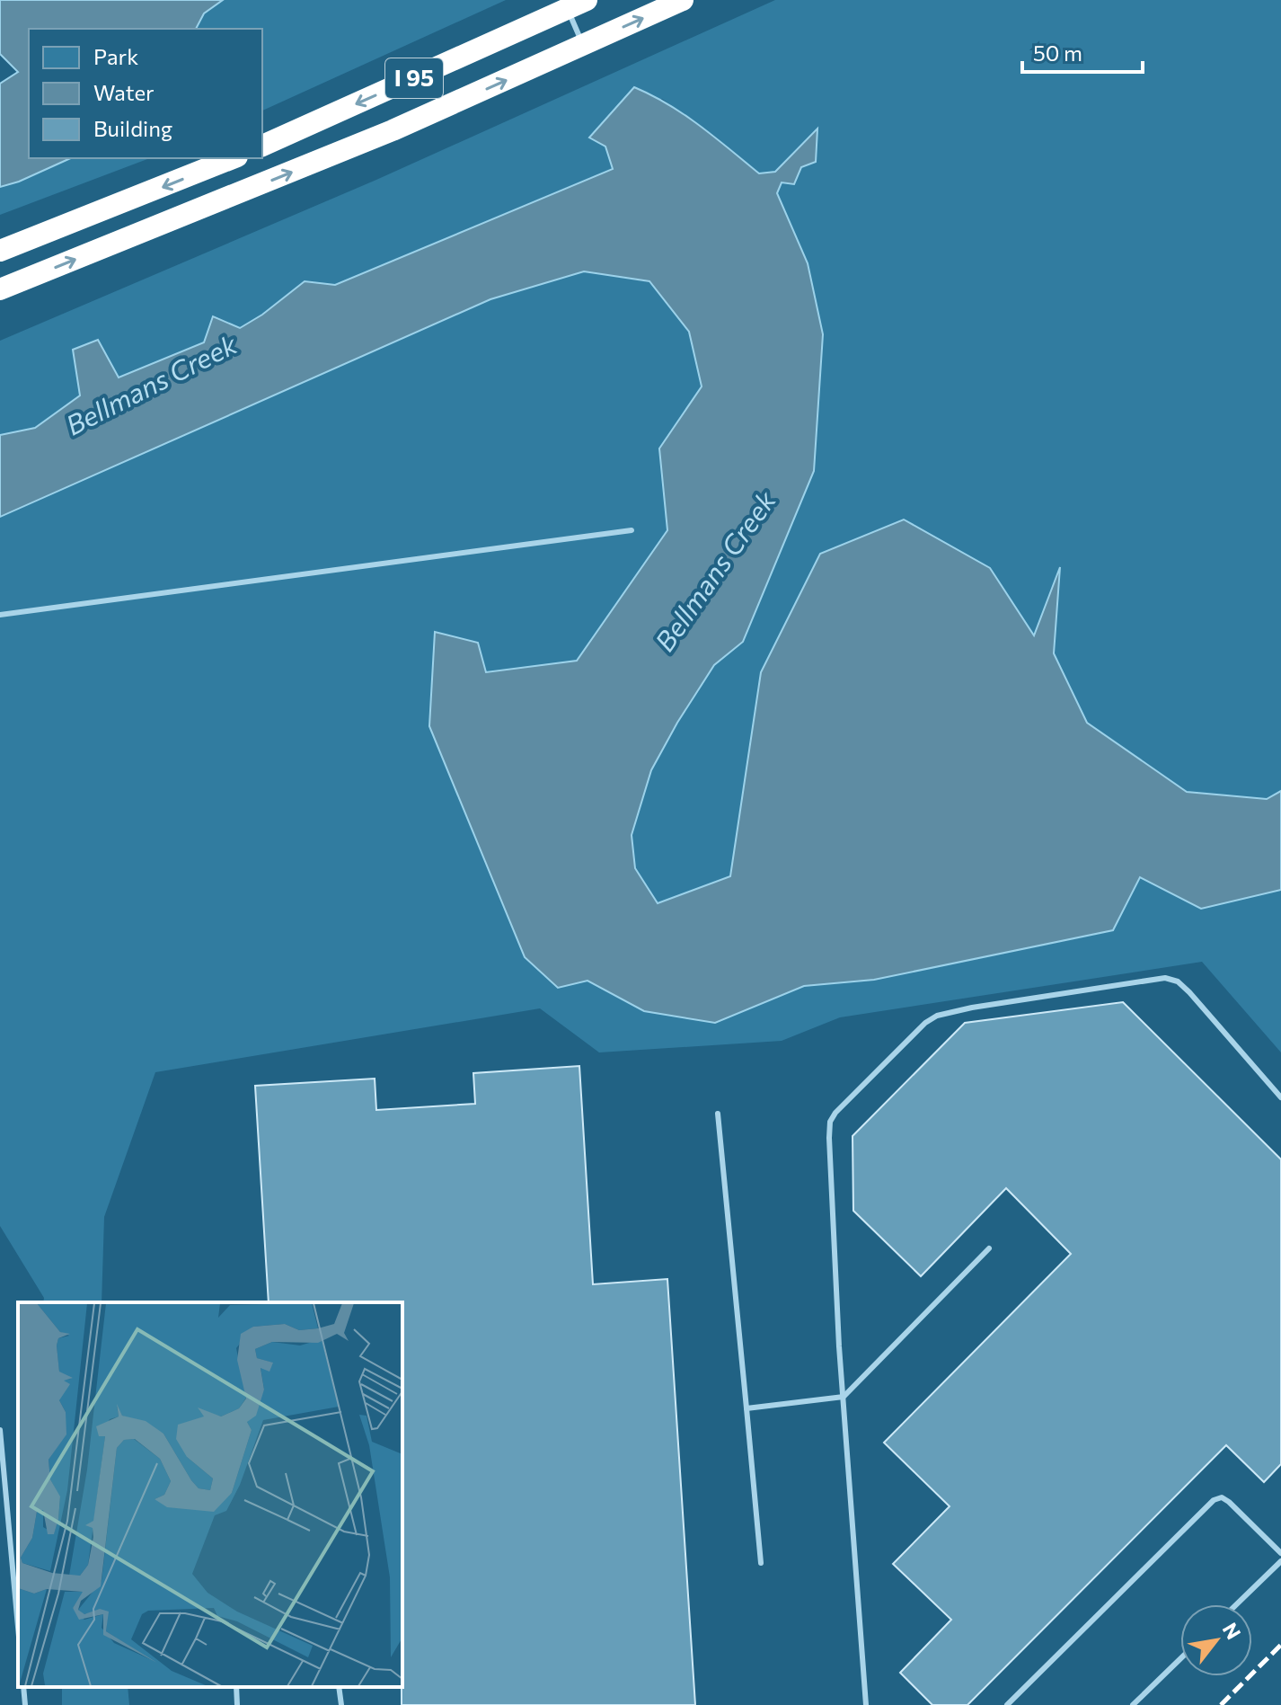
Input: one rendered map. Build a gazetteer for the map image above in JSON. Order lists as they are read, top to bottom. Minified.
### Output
{"streets":{"highway":["I 95"]},"water":["Bellmans Creek"],"legend":["Park","Water","Building"],"scale_bar":"50 m","north":"top right"}
